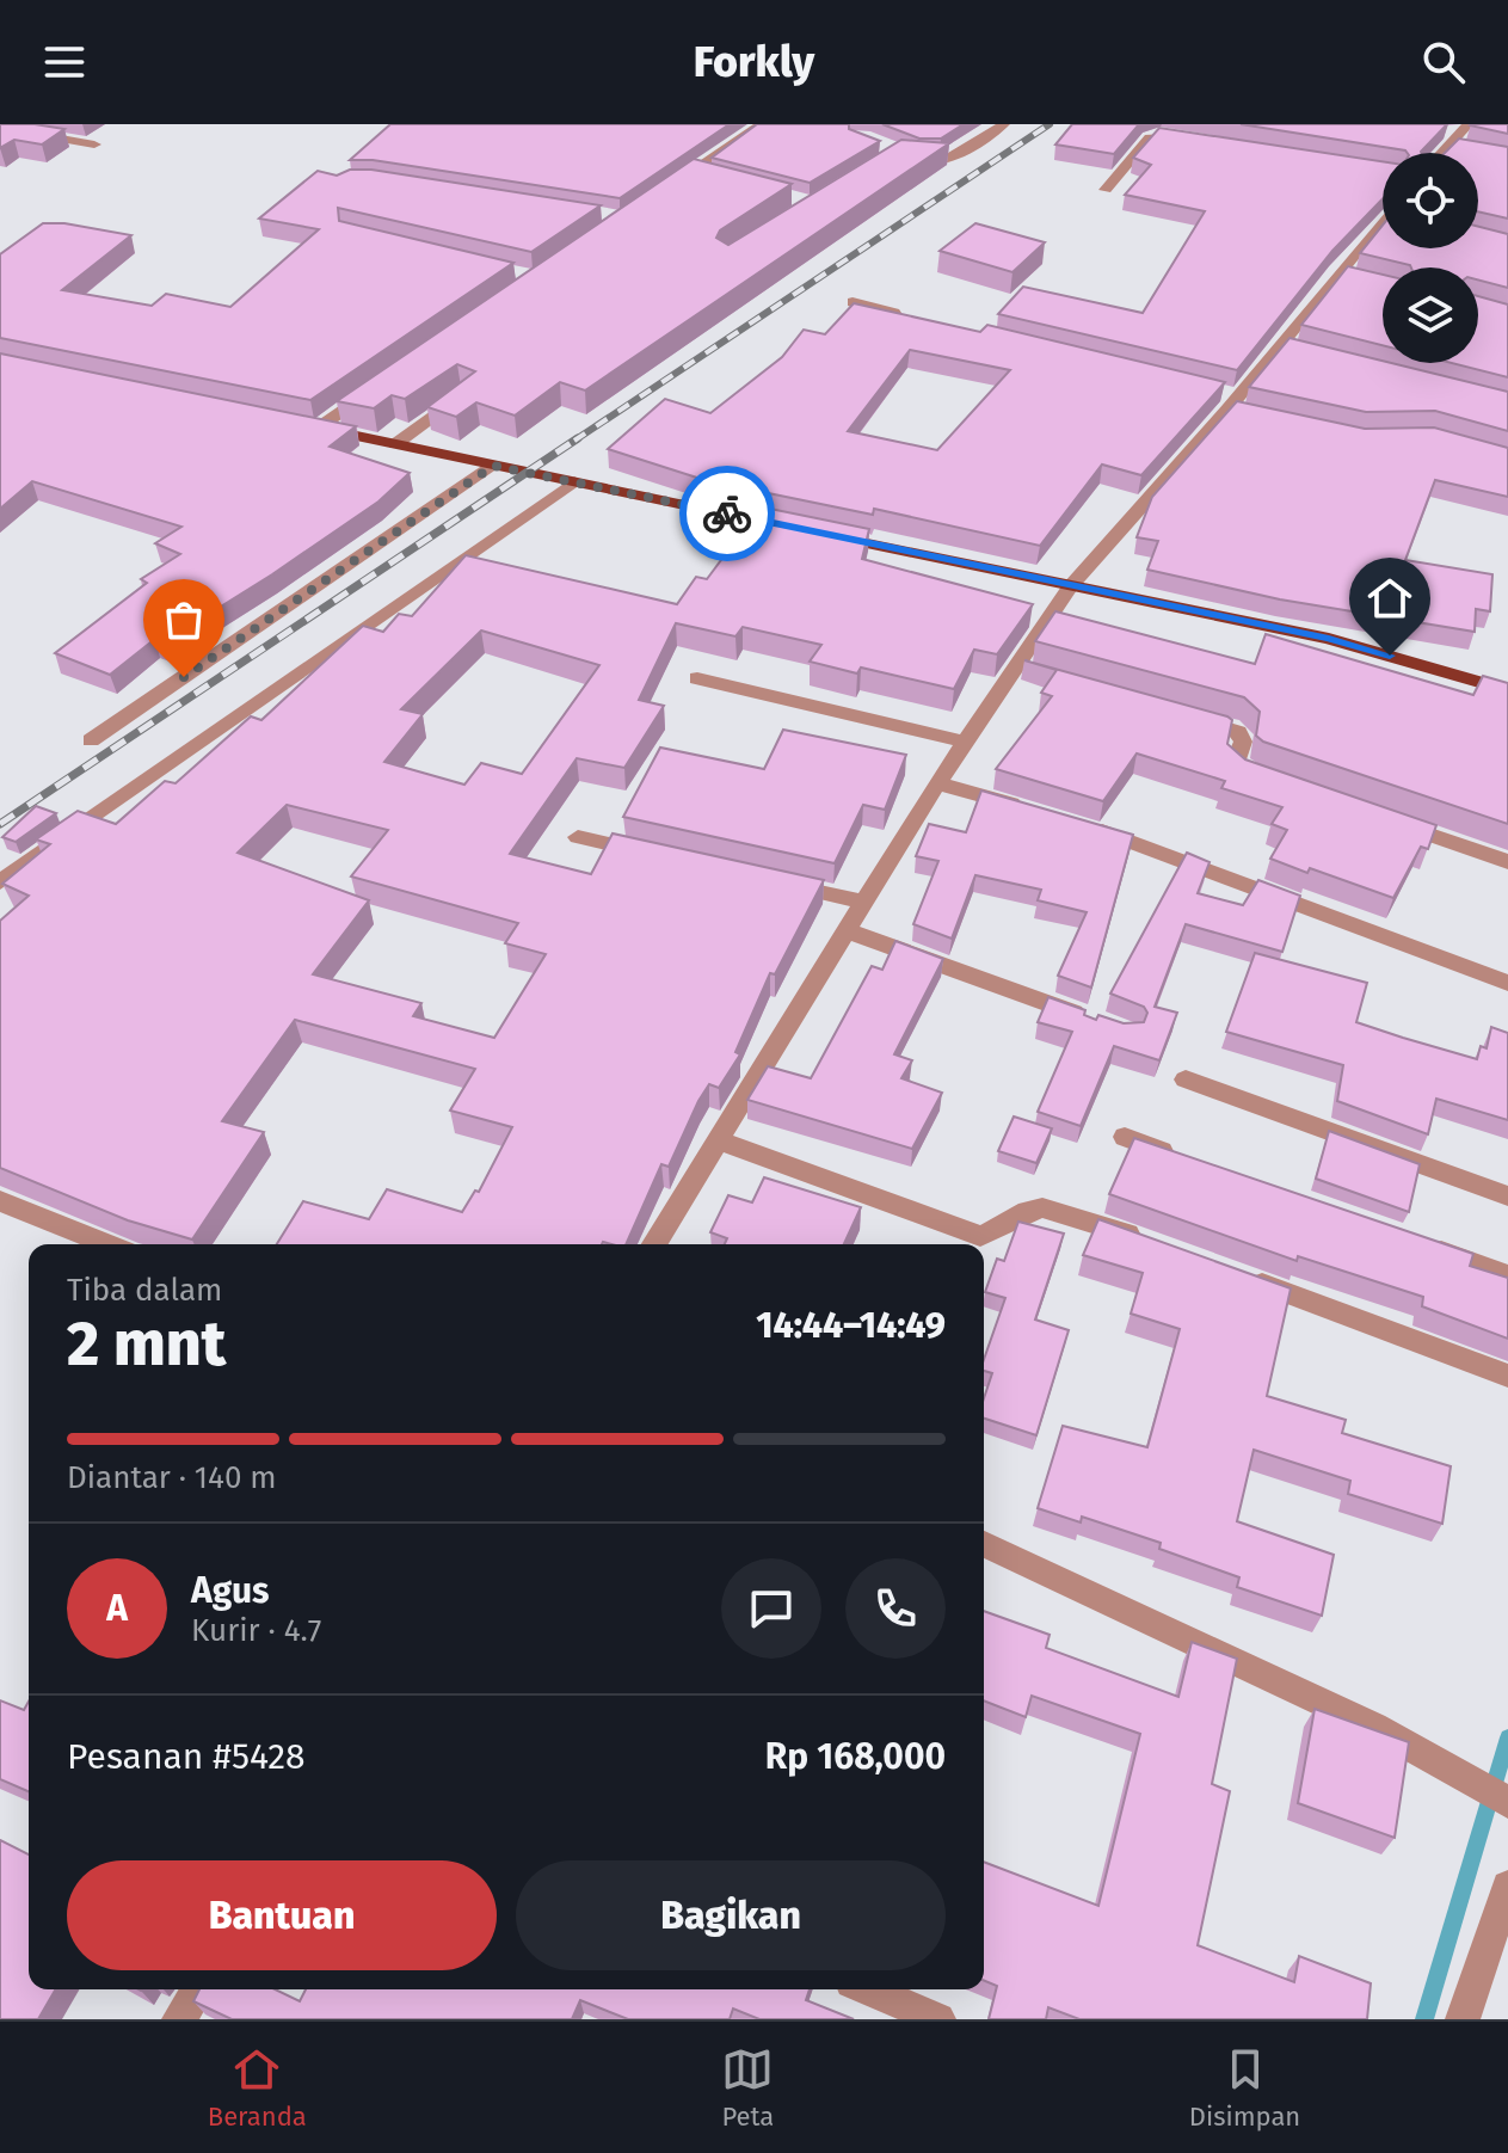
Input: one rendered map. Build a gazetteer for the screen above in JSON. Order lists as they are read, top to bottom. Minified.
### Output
{"page":{"header":"Forkly","heading":["2 mnt","Tiba dalam","14:44–14:49"],"panel":["Agus","Kurir · 4.7","Pesanan #5428","Rp 168,000"],"bar":"Diantar · 140 m","round":"A","buttons":["Bantuan","Bagikan"],"tabs":["Beranda","Peta","Disimpan"]}}
